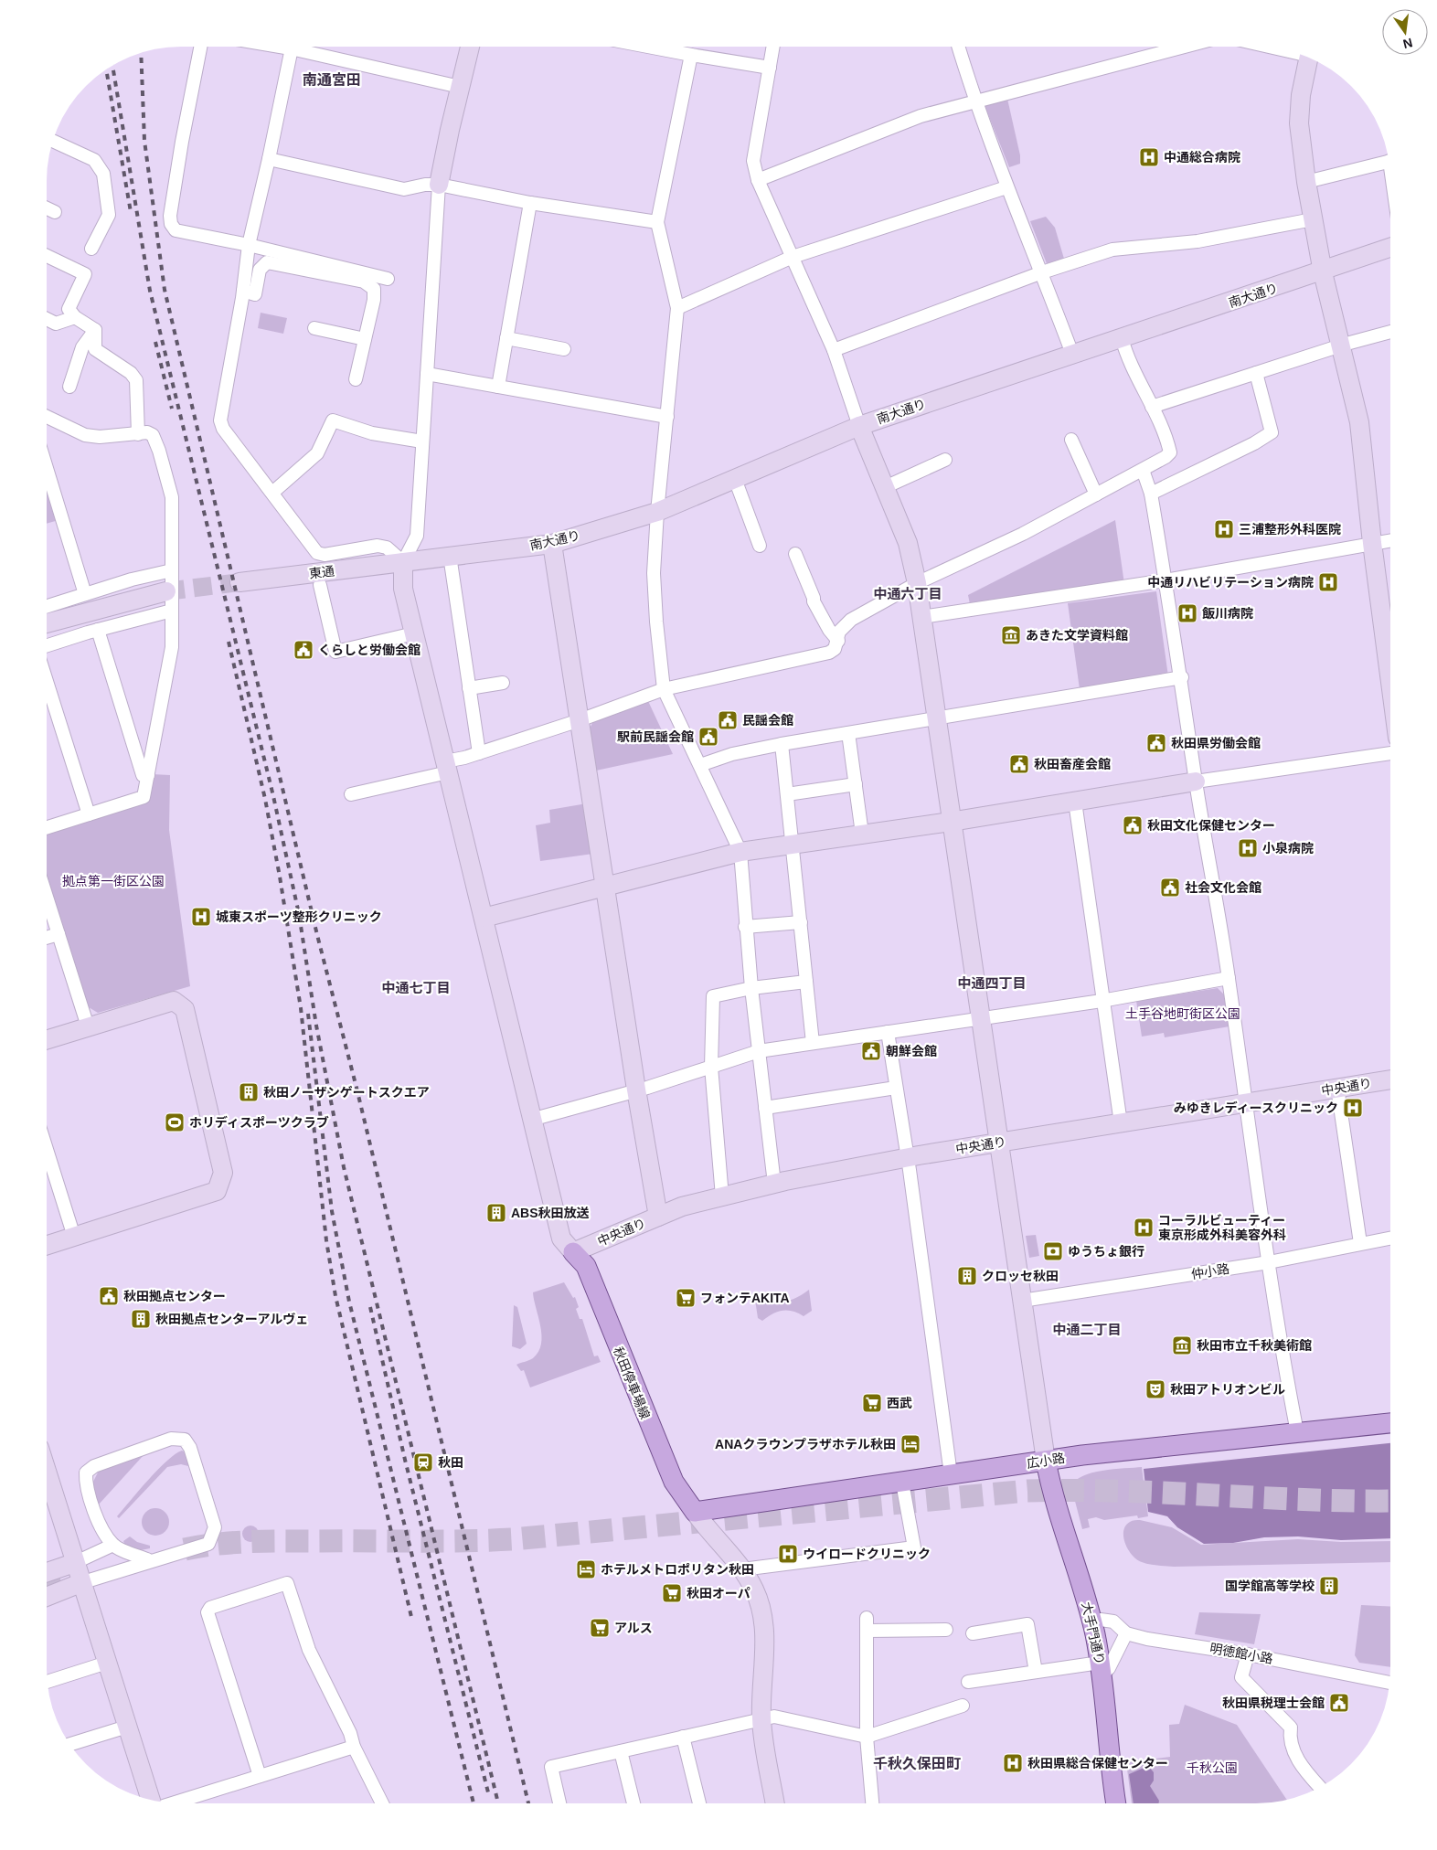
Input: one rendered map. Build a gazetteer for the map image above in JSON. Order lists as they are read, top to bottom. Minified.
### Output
{"streets":{"main road":["秋田停車場線","広小路","大手門通り"],"street":["南大通り","東通","中央通り","仲小路","明徳館小路"]},"crossings":[["南大通り","東通"],["中央通り","秋田停車場線"],["秋田停車場線","広小路"],["広小路","大手門通り"],["大手門通り","明徳館小路"]],"districts":["南通宮田","中通六丁目","中通四丁目","中通七丁目","中通二丁目","千秋久保田町"],"parks":["拠点第一街区公園","土手谷地町街区公園","千秋公園"],"places":{"hospital":["中通総合病院","三浦整形外科医院","中通リハビリテーション病院","飯川病院","小泉病院","城東スポーツ整形クリニック","みゆきレディースクリニック","コーラルビューティー 東京形成外科美容外科","ウイロードクリニック","秋田県総合保健センター"],"museum":["あきた文学資料館","秋田市立千秋美術館"],"public building":["くらしと労働会館","民謡会館","駅前民謡会館","秋田県労働会館","秋田畜産会館","秋田文化保健センター","社会文化会館","朝鮮会館","秋田拠点センター","秋田県税理士会館"],"building":["秋田ノーザンゲートスクエア","ABS秋田放送","クロッセ秋田","秋田拠点センターアルヴェ","国学館高等学校"],"sports":["ホリディスポーツクラブ"],"bank":["ゆうちょ銀行"],"supermarket":["フォンテAKITA","西武","秋田オーパ","アルス"],"theatre":["秋田アトリオンビル"],"hotel":["ANAクラウンプラザホテル秋田","ホテルメトロポリタン秋田"],"station":["秋田"]},"north":"bottom"}
